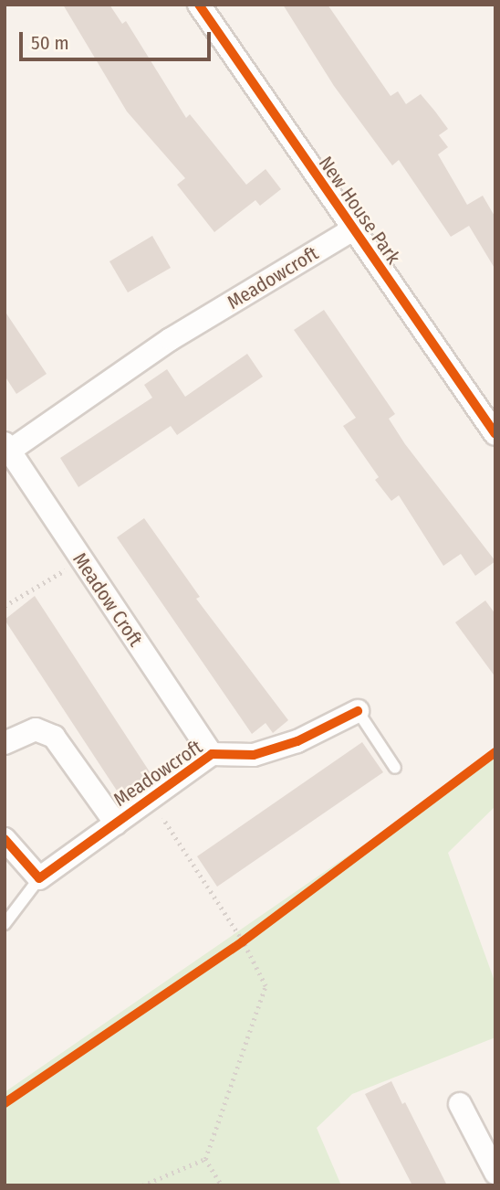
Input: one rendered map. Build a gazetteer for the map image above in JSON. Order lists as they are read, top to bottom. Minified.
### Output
{"streets":{"street":["New House Park","Meadowcroft","Meadow Croft"]},"crossings":[["New House Park","Meadowcroft"],["Meadowcroft","Meadow Croft"]],"scale_bar":"50 m"}
